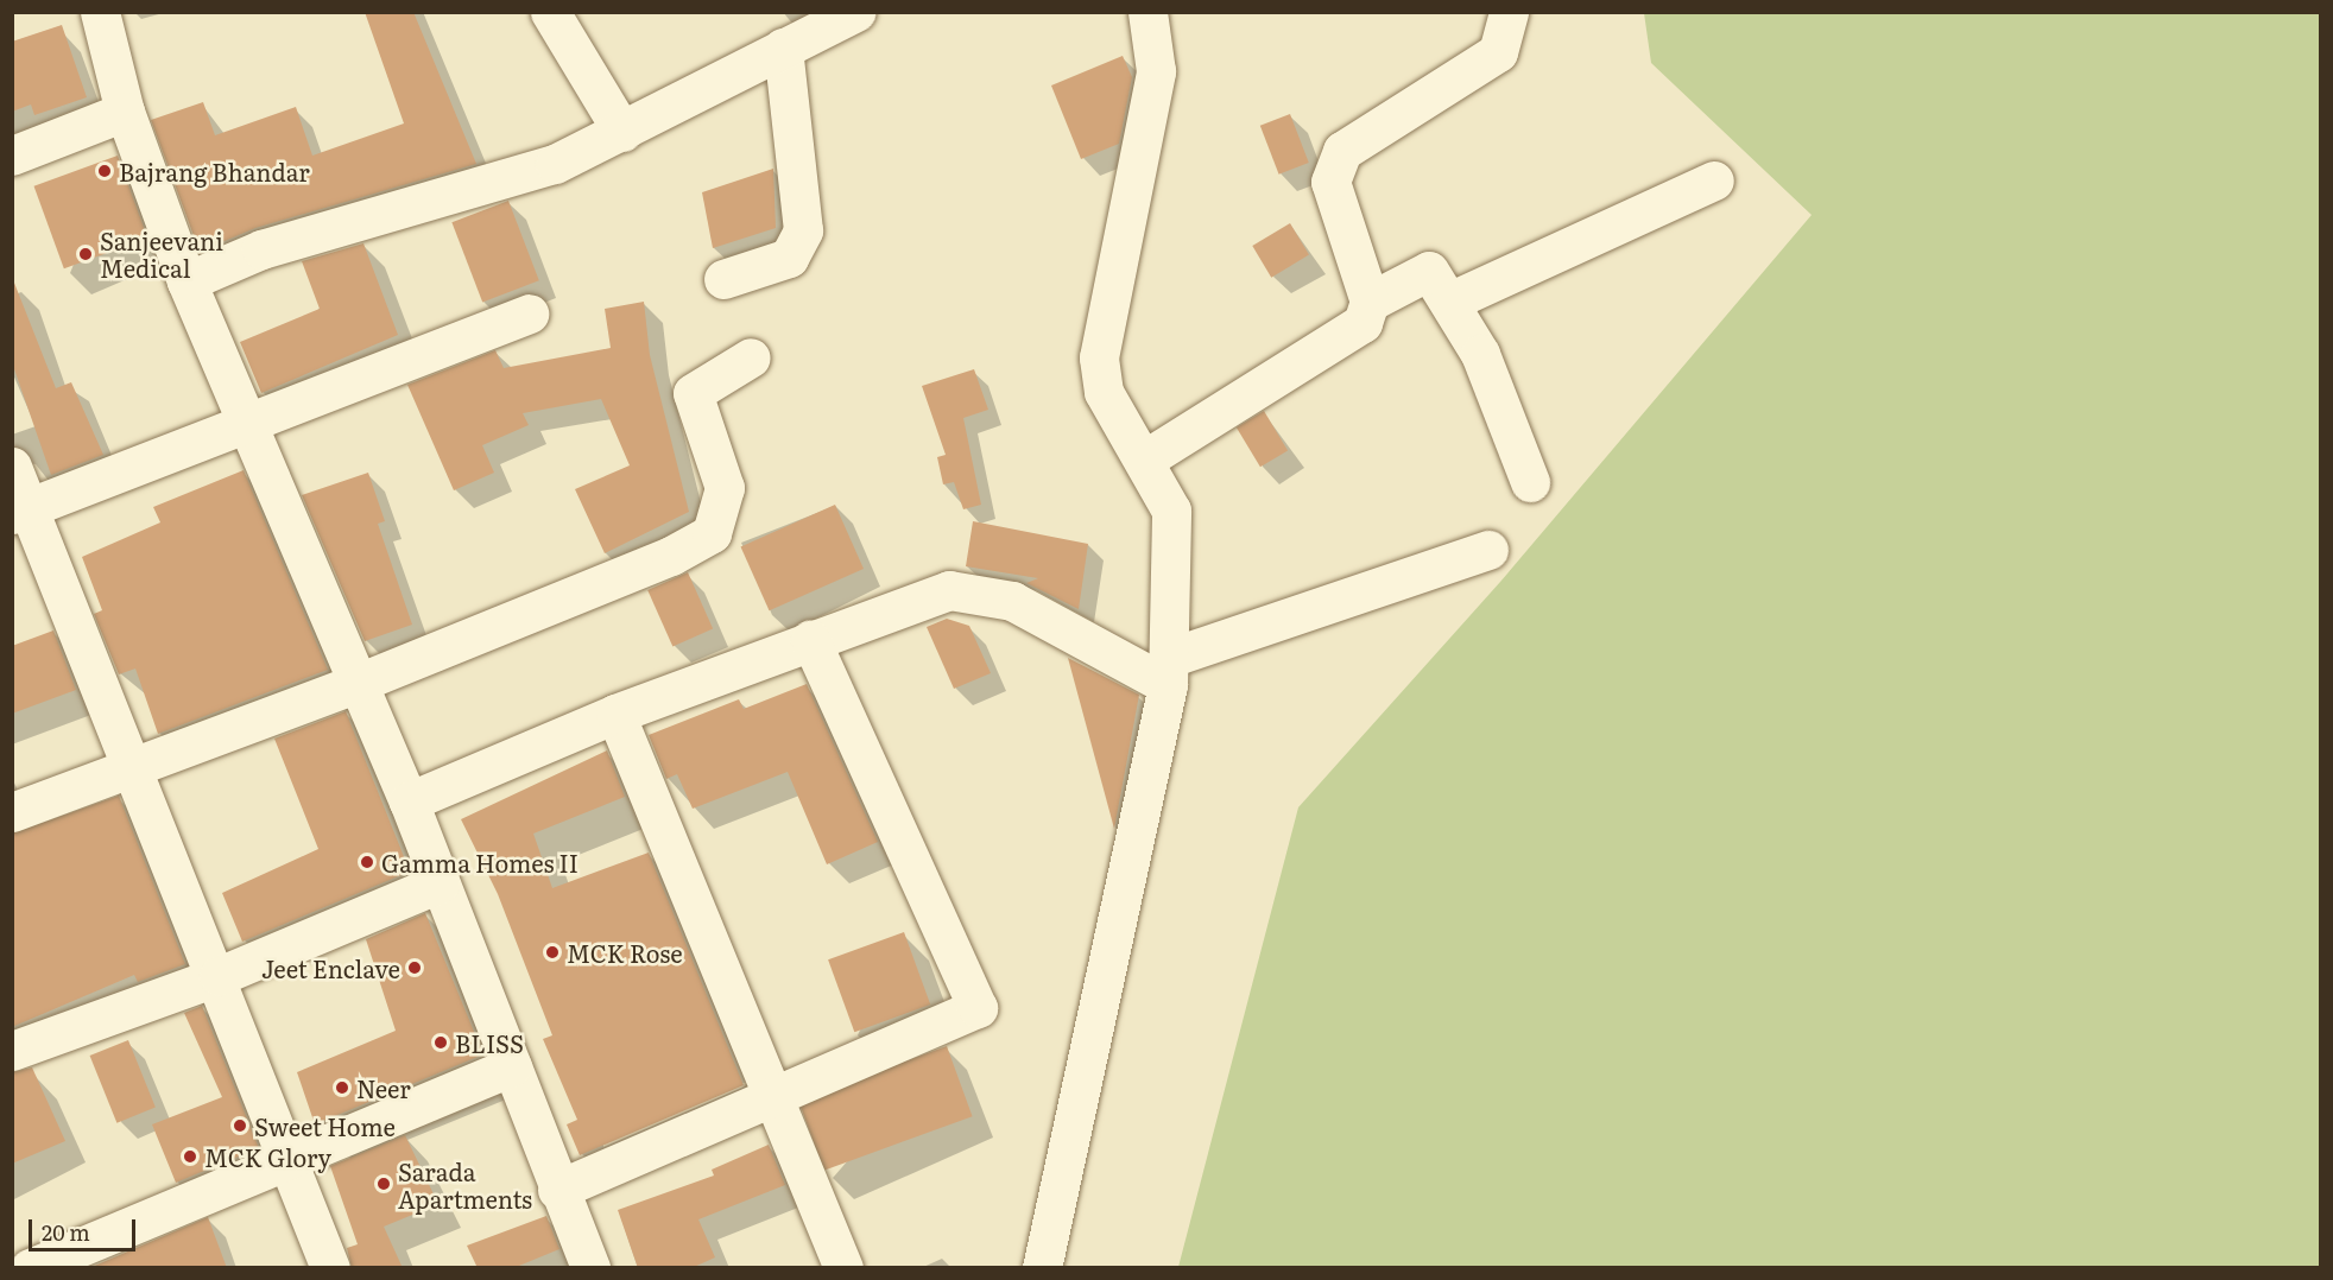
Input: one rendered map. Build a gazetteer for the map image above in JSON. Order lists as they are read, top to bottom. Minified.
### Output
{"places":["Bajrang Bhandar","Sanjeevani Medical","Gamma Homes II","MCK Rose","Jeet Enclave","BLISS","Neer","Sweet Home","MCK Glory","Sarada Apartments"],"scale_bar":"20 m"}
